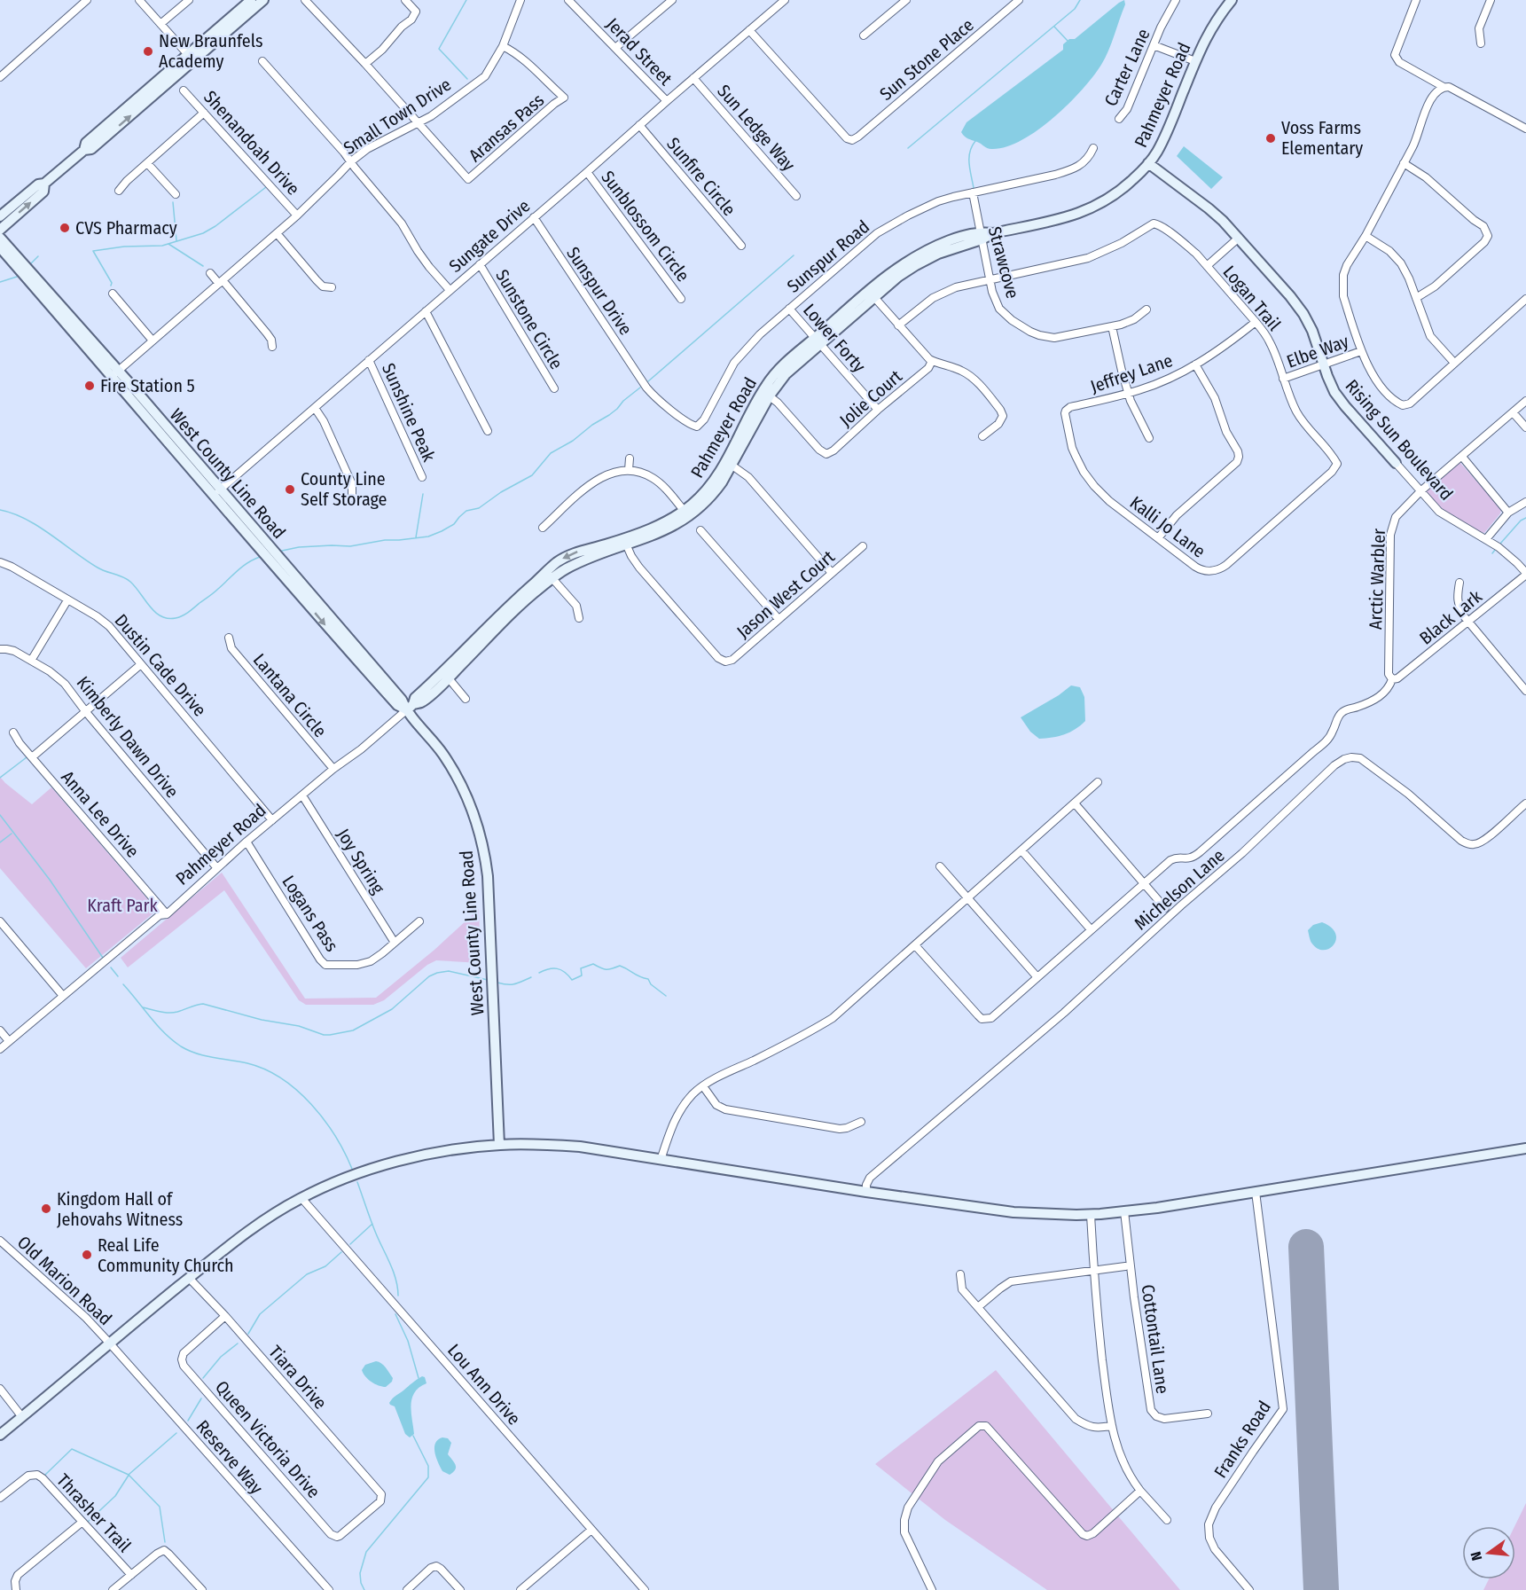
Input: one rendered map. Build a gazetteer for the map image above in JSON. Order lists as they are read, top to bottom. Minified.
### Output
{"streets":{"main road":["Pahmeyer Road","Rising Sun Boulevard","West County Line Road"],"street":["Jerad Street","Sun Stone Place","Carter Lane","Small Town Drive","Aransas Pass","Sun Ledge Way","Shenandoah Drive","Sunfire Circle","Sunblossom Circle","Sungate Drive","Sunspur Road","Strawcove","Sunspur Drive","Logan Trail","Sunstone Circle","Lower Forty","Elbe Way","Jeffrey Lane","Jolie Court","Sunshine Peak","Kalli Jo Lane","Arctic Warbler","Jason West Court","Black Lark","Dustin Cade Drive","Lantana Circle","Kimberly Dawn Drive","Anna Lee Drive","Joy Spring","Michelson Lane","Logans Pass","Old Marion Road","Cottontail Lane","Tiara Drive","Lou Ann Drive","Queen Victoria Drive","Franks Road","Reserve Way","Thrasher Trail"]},"crossings":[["Jerad Street","Sungate Drive"],["Sun Stone Place","Sungate Drive"],["Pahmeyer Road","Strawcove"],["Pahmeyer Road","Lower Forty"],["Pahmeyer Road","Jolie Court"],["Pahmeyer Road","Rising Sun Boulevard"],["Pahmeyer Road","West County Line Road"],["Pahmeyer Road","Jason West Court"],["Pahmeyer Road","Dustin Cade Drive"],["Pahmeyer Road","Lantana Circle"],["Pahmeyer Road","Kimberly Dawn Drive"],["Pahmeyer Road","Anna Lee Drive"],["Pahmeyer Road","Joy Spring"],["Pahmeyer Road","Logans Pass"],["Small Town Drive","Aransas Pass"],["Small Town Drive","Shenandoah Drive"],["Small Town Drive","West County Line Road"],["Sun Ledge Way","Sungate Drive"],["Sunfire Circle","Sungate Drive"],["Sunblossom Circle","Sungate Drive"],["Sungate Drive","Sunspur Drive"],["Sungate Drive","Sunstone Circle"],["Sungate Drive","Sunshine Peak"],["Sungate Drive","West County Line Road"],["Sunspur Road","Strawcove"],["Sunspur Road","Sunspur Drive"],["Sunspur Road","Lower Forty"],["Strawcove","Logan Trail"],["Logan Trail","Elbe Way"],["Logan Trail","Jeffrey Lane"],["Logan Trail","Kalli Jo Lane"],["Lower Forty","Jolie Court"],["Elbe Way","Rising Sun Boulevard"],["Jeffrey Lane","Kalli Jo Lane"],["Rising Sun Boulevard","Arctic Warbler"],["Rising Sun Boulevard","Black Lark"],["Arctic Warbler","Black Lark"],["Joy Spring","Logans Pass"],["Old Marion Road","Reserve Way"],["Tiara Drive","Queen Victoria Drive"]],"parks":["Kraft Park"],"places":["New Braunfels Academy","Voss Farms Elementary","CVS Pharmacy","Fire Station 5","County Line Self Storage","Kingdom Hall of Jehovahs Witness","Real Life Community Church"],"north":"left"}
